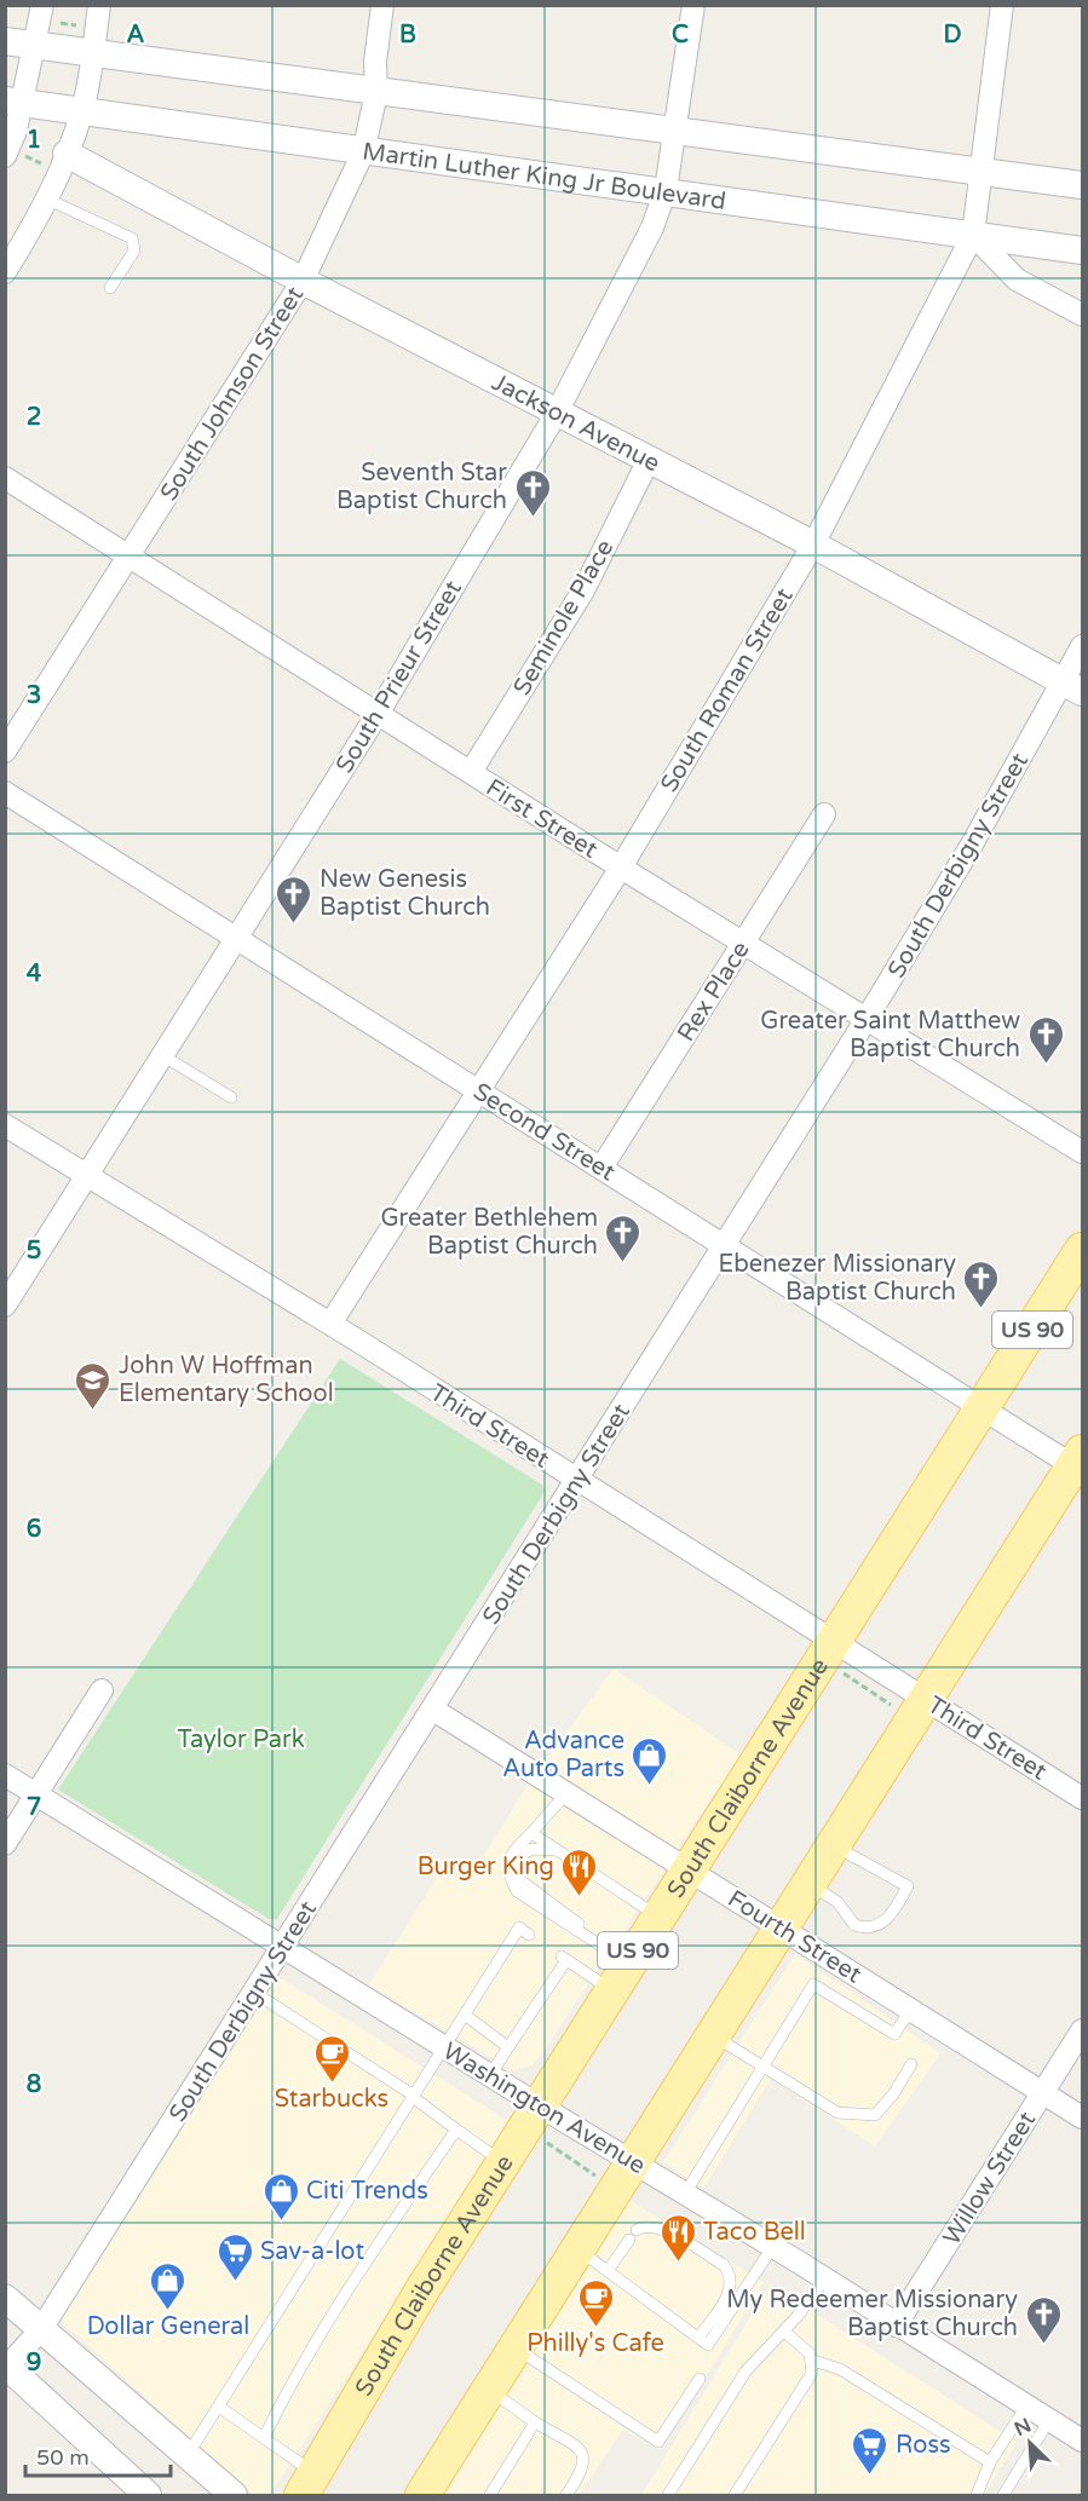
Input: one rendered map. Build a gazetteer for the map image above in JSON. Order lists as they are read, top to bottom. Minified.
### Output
{"streets":{"main road":["US 90","South Claiborne Avenue"],"street":["Martin Luther King Jr Boulevard","South Johnson Street","Jackson Avenue","Seminole Place","South Prieur Street","South Roman Street","First Street","South Derbigny Street","Rex Place","Second Street","Third Street","Fourth Street","Washington Avenue","Willow Street"]},"crossings":[["Martin Luther King Jr Boulevard","South Johnson Street"],["Martin Luther King Jr Boulevard","South Prieur Street"],["Martin Luther King Jr Boulevard","South Roman Street"],["South Johnson Street","Jackson Avenue"],["South Johnson Street","First Street"],["Jackson Avenue","Seminole Place"],["Jackson Avenue","South Prieur Street"],["Jackson Avenue","South Roman Street"],["Jackson Avenue","South Derbigny Street"],["Seminole Place","First Street"],["South Prieur Street","First Street"],["South Prieur Street","Second Street"],["South Prieur Street","Third Street"],["South Roman Street","First Street"],["South Roman Street","Second Street"],["South Roman Street","Third Street"],["First Street","South Derbigny Street"],["First Street","Rex Place"],["South Derbigny Street","Second Street"],["South Derbigny Street","Third Street"],["South Derbigny Street","Fourth Street"],["South Derbigny Street","Washington Avenue"],["Rex Place","Second Street"],["Second Street","South Claiborne Avenue"],["Third Street","South Claiborne Avenue"],["South Claiborne Avenue","Fourth Street"],["South Claiborne Avenue","Washington Avenue"],["Fourth Street","Willow Street"],["Washington Avenue","Willow Street"]],"parks":["Taylor Park"],"places":{"church":["Seventh Star Baptist Church","New Genesis Baptist Church","Greater Saint Matthew Baptist Church","Greater Bethlehem Baptist Church","Ebenezer Missionary Baptist Church","My Redeemer Missionary Baptist Church"],"school or university":["John W Hoffman Elementary School"],"shop":["Advance Auto Parts","Citi Trends","Dollar General"],"restaurant":["Burger King","Taco Bell"],"cafe":["Starbucks","Philly's Cafe"],"supermarket":["Sav-a-lot","Ross"]},"scale_bar":"50 m","north":"top left","grid":{"columns":["A","B","C","D"],"rows":["1","2","3","4","5","6","7","8","9"]}}
